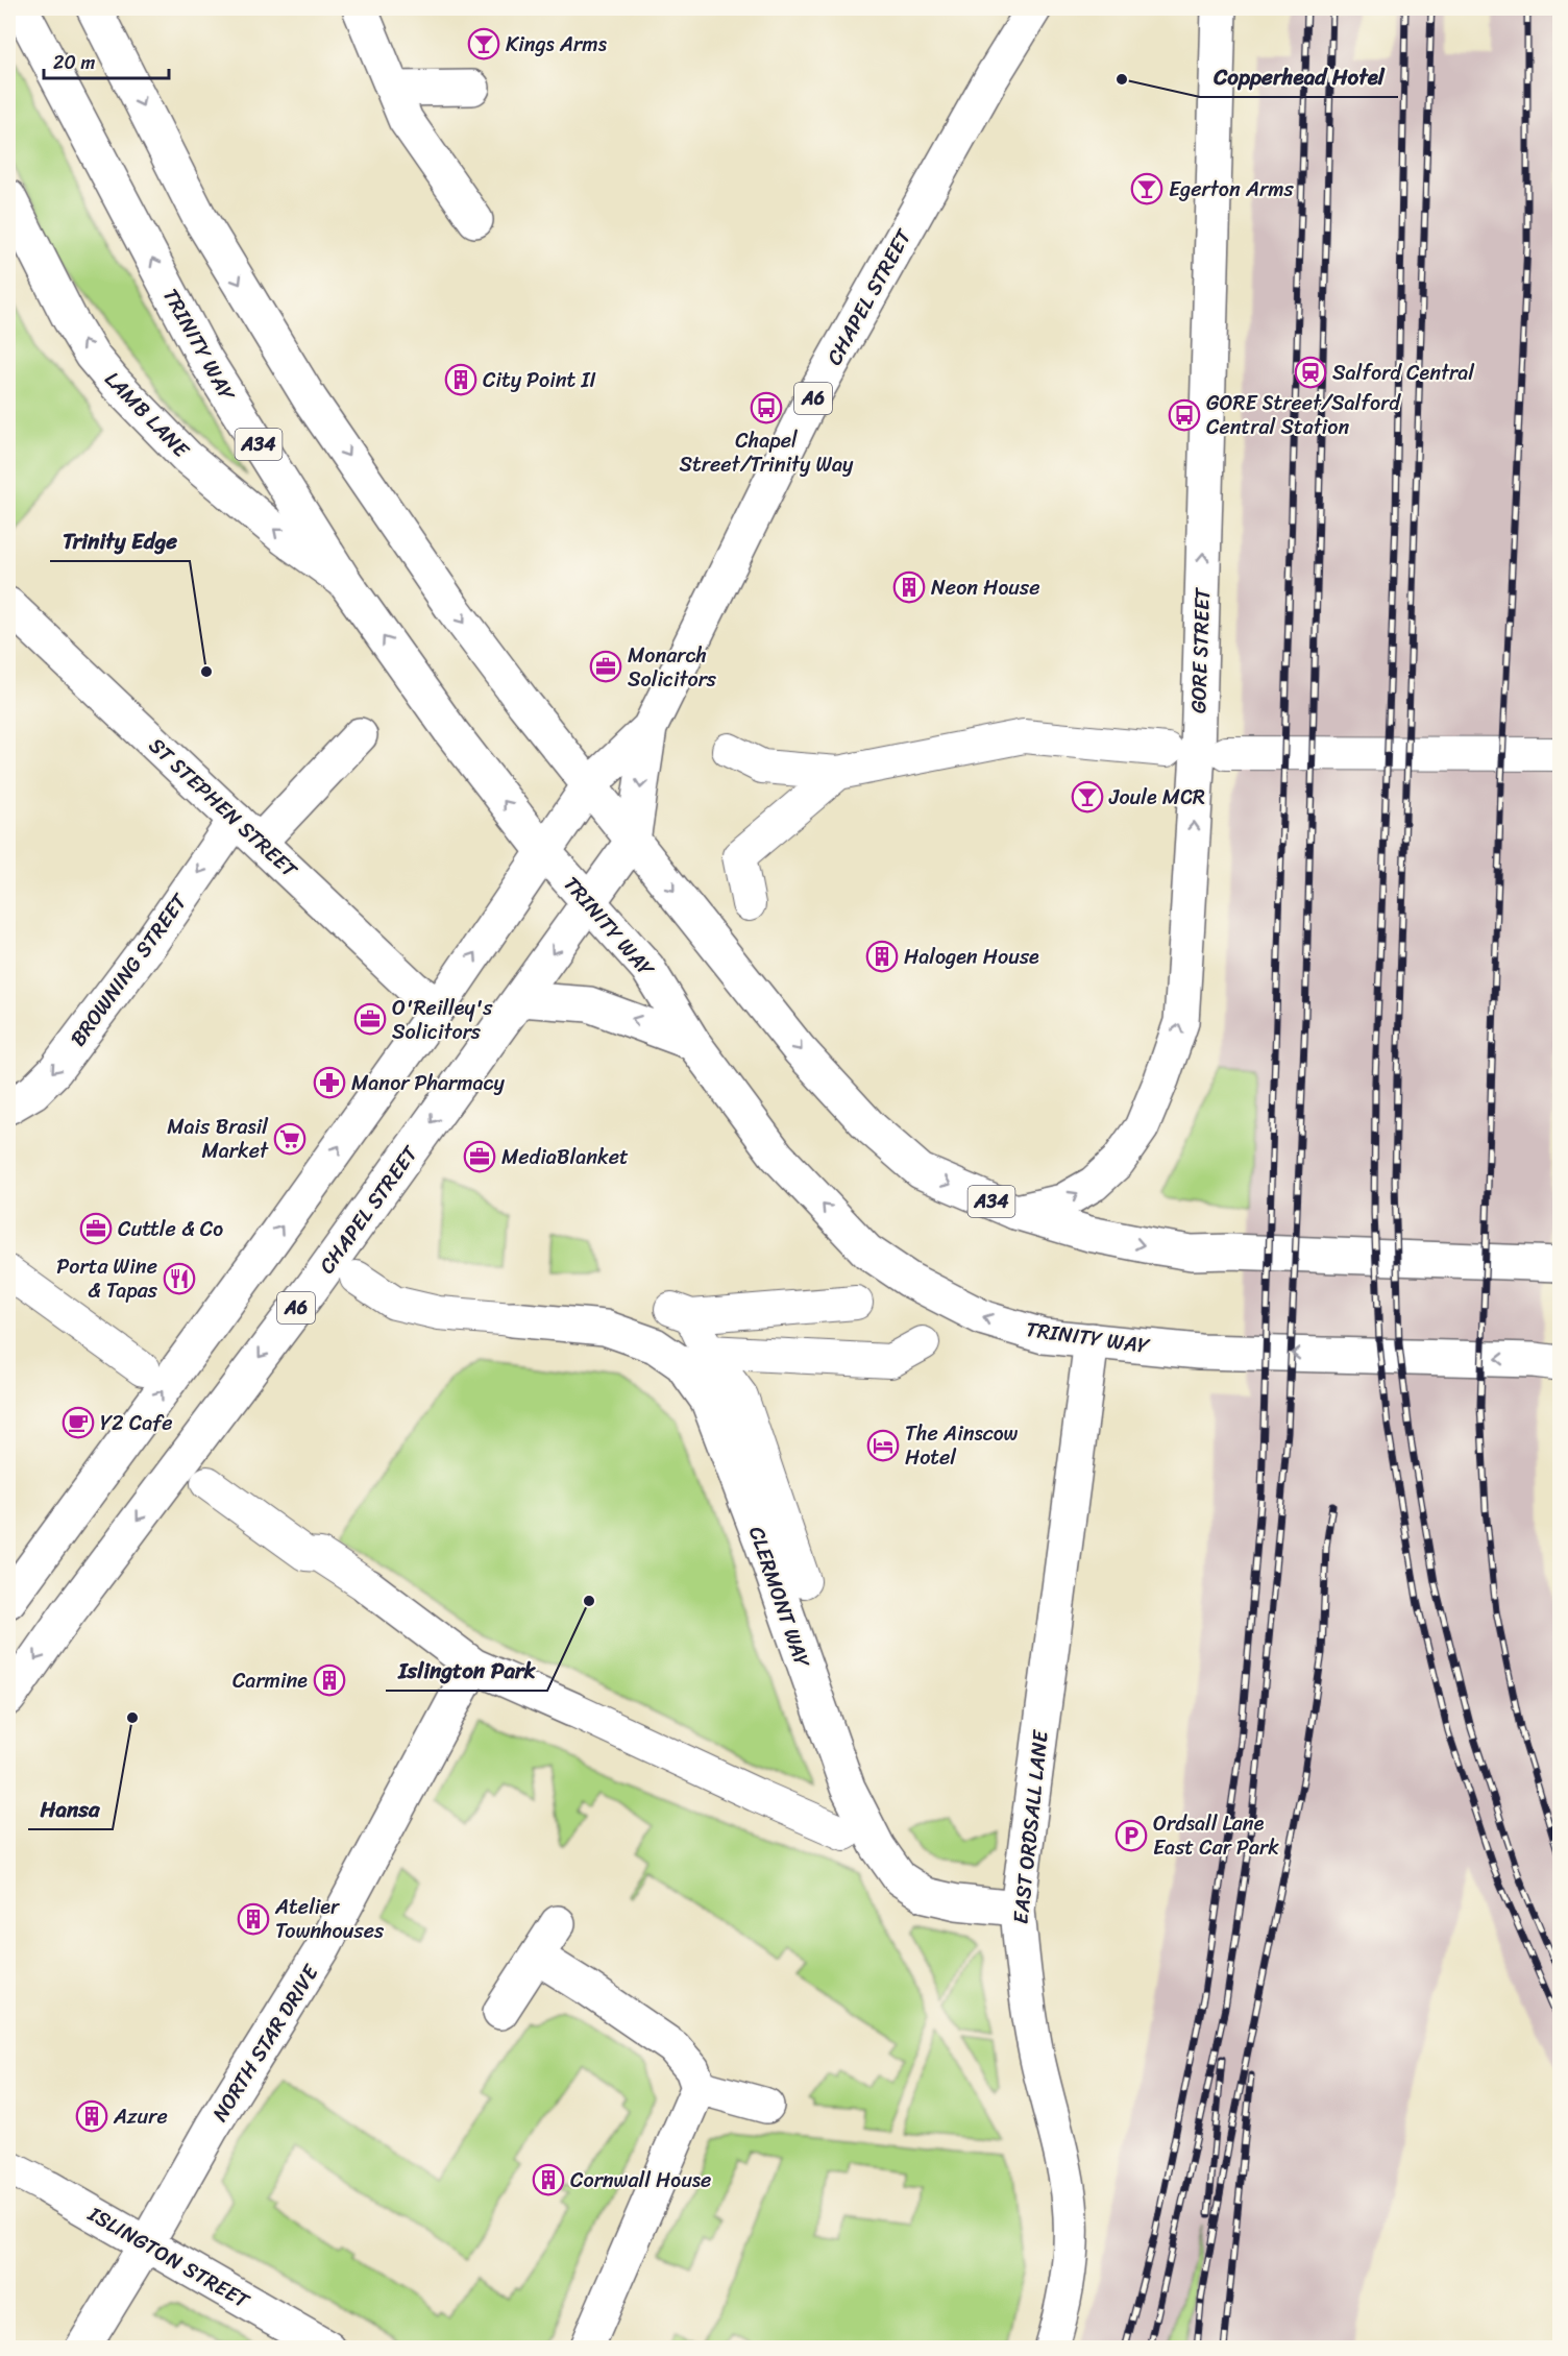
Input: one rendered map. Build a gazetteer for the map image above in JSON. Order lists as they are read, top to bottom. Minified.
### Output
{"streets":{"main road":["CHAPEL STREET","TRINITY WAY","A6","LAMB LANE","A34","GORE STREET","ST STEPHEN STREET","BROWNING STREET","CLERMONT WAY","EAST ORDSALL LANE","NORTH STAR DRIVE","ISLINGTON STREET"]},"crossings":[["CHAPEL STREET","TRINITY WAY"],["CHAPEL STREET","A34"],["CHAPEL STREET","ST STEPHEN STREET"],["TRINITY WAY","LAMB LANE"],["TRINITY WAY","EAST ORDSALL LANE"],["A34","GORE STREET"],["ST STEPHEN STREET","BROWNING STREET"],["CLERMONT WAY","EAST ORDSALL LANE"],["NORTH STAR DRIVE","ISLINGTON STREET"]],"one_way":["GORE STREET","BROWNING STREET"],"places":{"bar":["Kings Arms","Egerton Arms","Joule MCR"],"other":["Copperhead Hotel","Trinity Edge","Islington Park","Hansa"],"station":["Salford Central"],"building":["City Point II","Neon House","Halogen House","Carmine","Atelier Townhouses","Azure","Cornwall House"],"bus stop":["Chapel Street/Trinity Way","GORE Street/Salford Central Station"],"office":["Monarch Solicitors","O'Reilley's Solicitors","MediaBlanket","Cuttle & Co"],"pharmacy":["Manor Pharmacy"],"supermarket":["Mais Brasil Market"],"restaurant":["Porta Wine & Tapas"],"cafe":["Y2 Cafe"],"hotel":["The Ainscow Hotel"],"parking":["Ordsall Lane East Car Park"]},"scale_bar":"20 m"}
